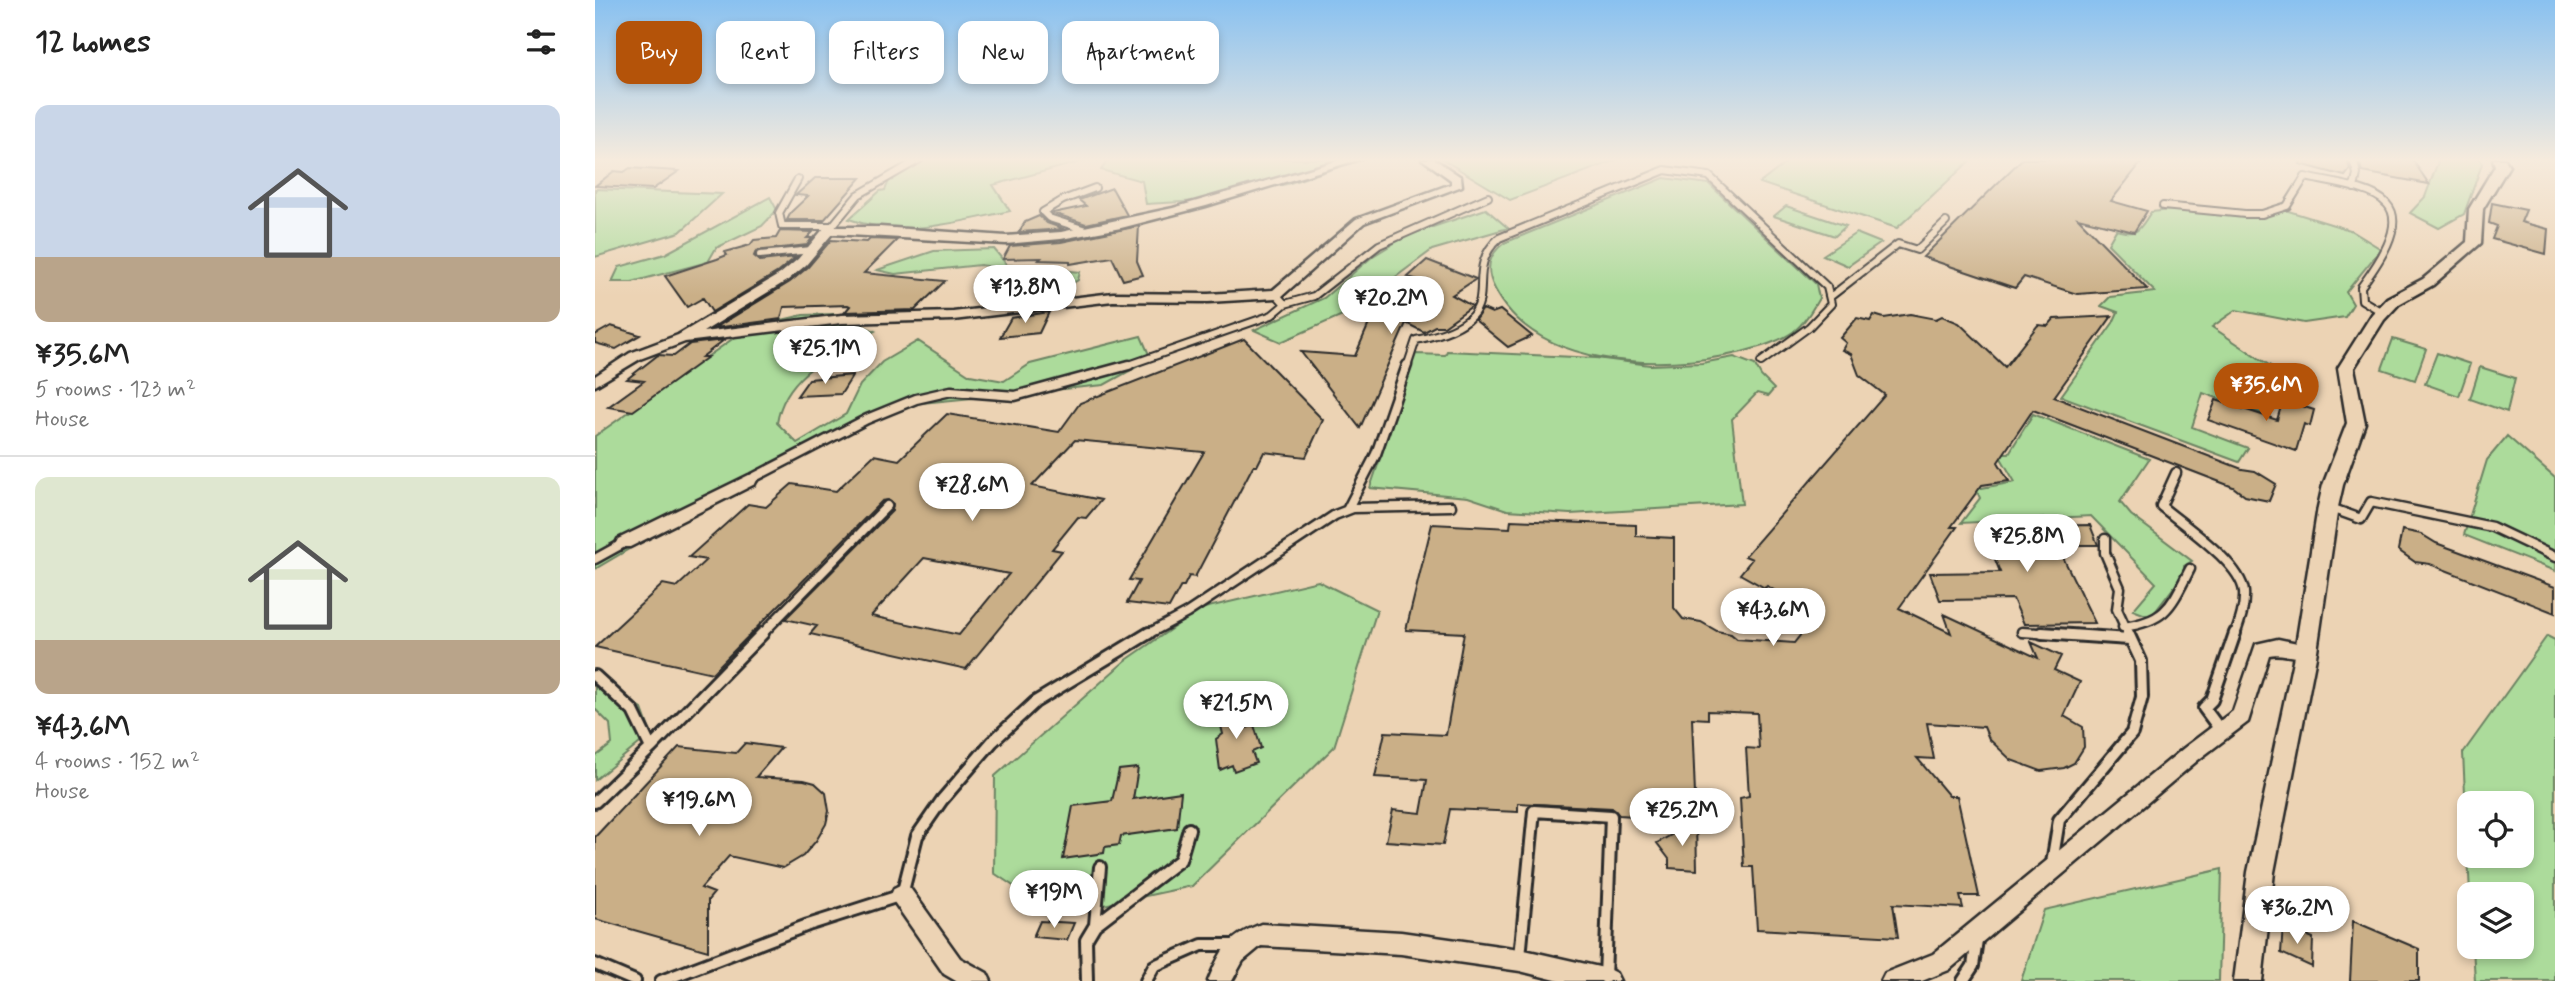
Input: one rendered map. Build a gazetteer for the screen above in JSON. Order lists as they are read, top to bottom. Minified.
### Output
{"page":{"heading":"12 homes","chip":["Buy","Rent","Filters","New","Apartment"],"list":[{"name":"¥35.6M","note":"5 rooms · 123 m² · House"},{"name":"¥43.6M","note":"4 rooms · 152 m² · House"}],"price":["¥13.8M","¥20.2M","¥25.1M","¥35.6M","¥28.6M","¥25.8M","¥43.6M","¥21.5M","¥19.6M","¥25.2M","¥19M","¥36.2M"]}}
